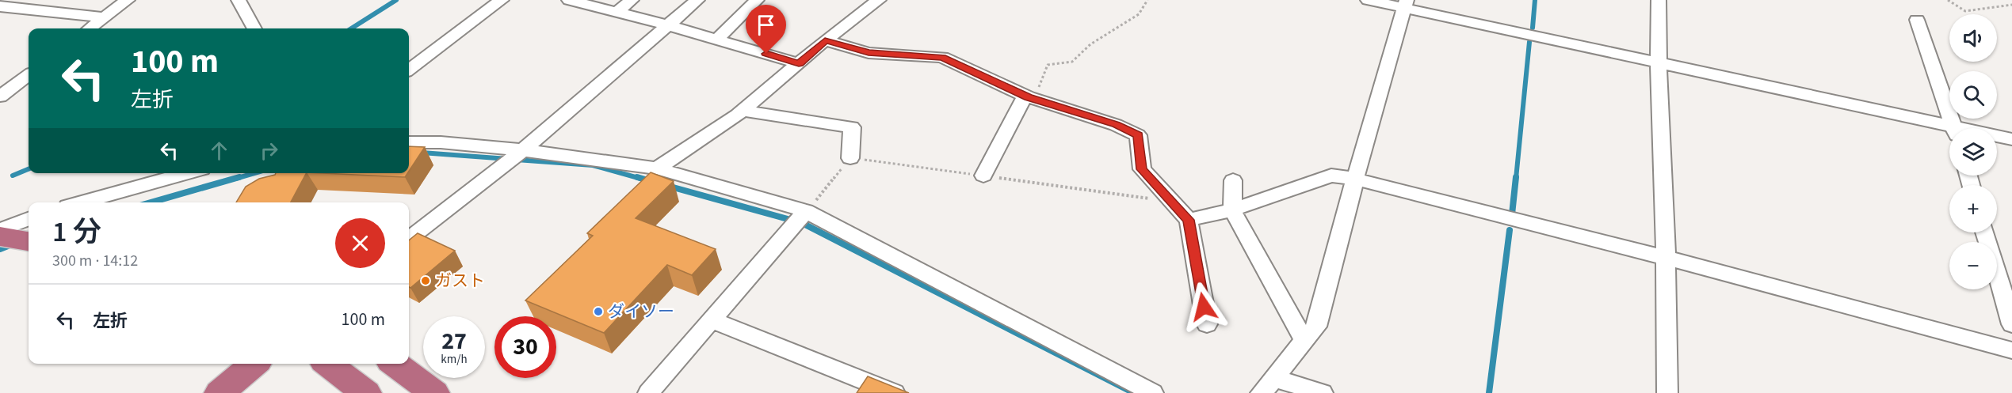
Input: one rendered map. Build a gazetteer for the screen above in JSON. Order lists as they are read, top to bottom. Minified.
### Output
{"places":["ガスト","ダイソー"],"page":{"map_buttons":["+","−"],"turn":["100 m","左折"],"heading":["1 分","300 m · 14:12"],"list":[{"name":"左折","value":"100 m"}],"speed":"27 km/h","limit":"30"}}
